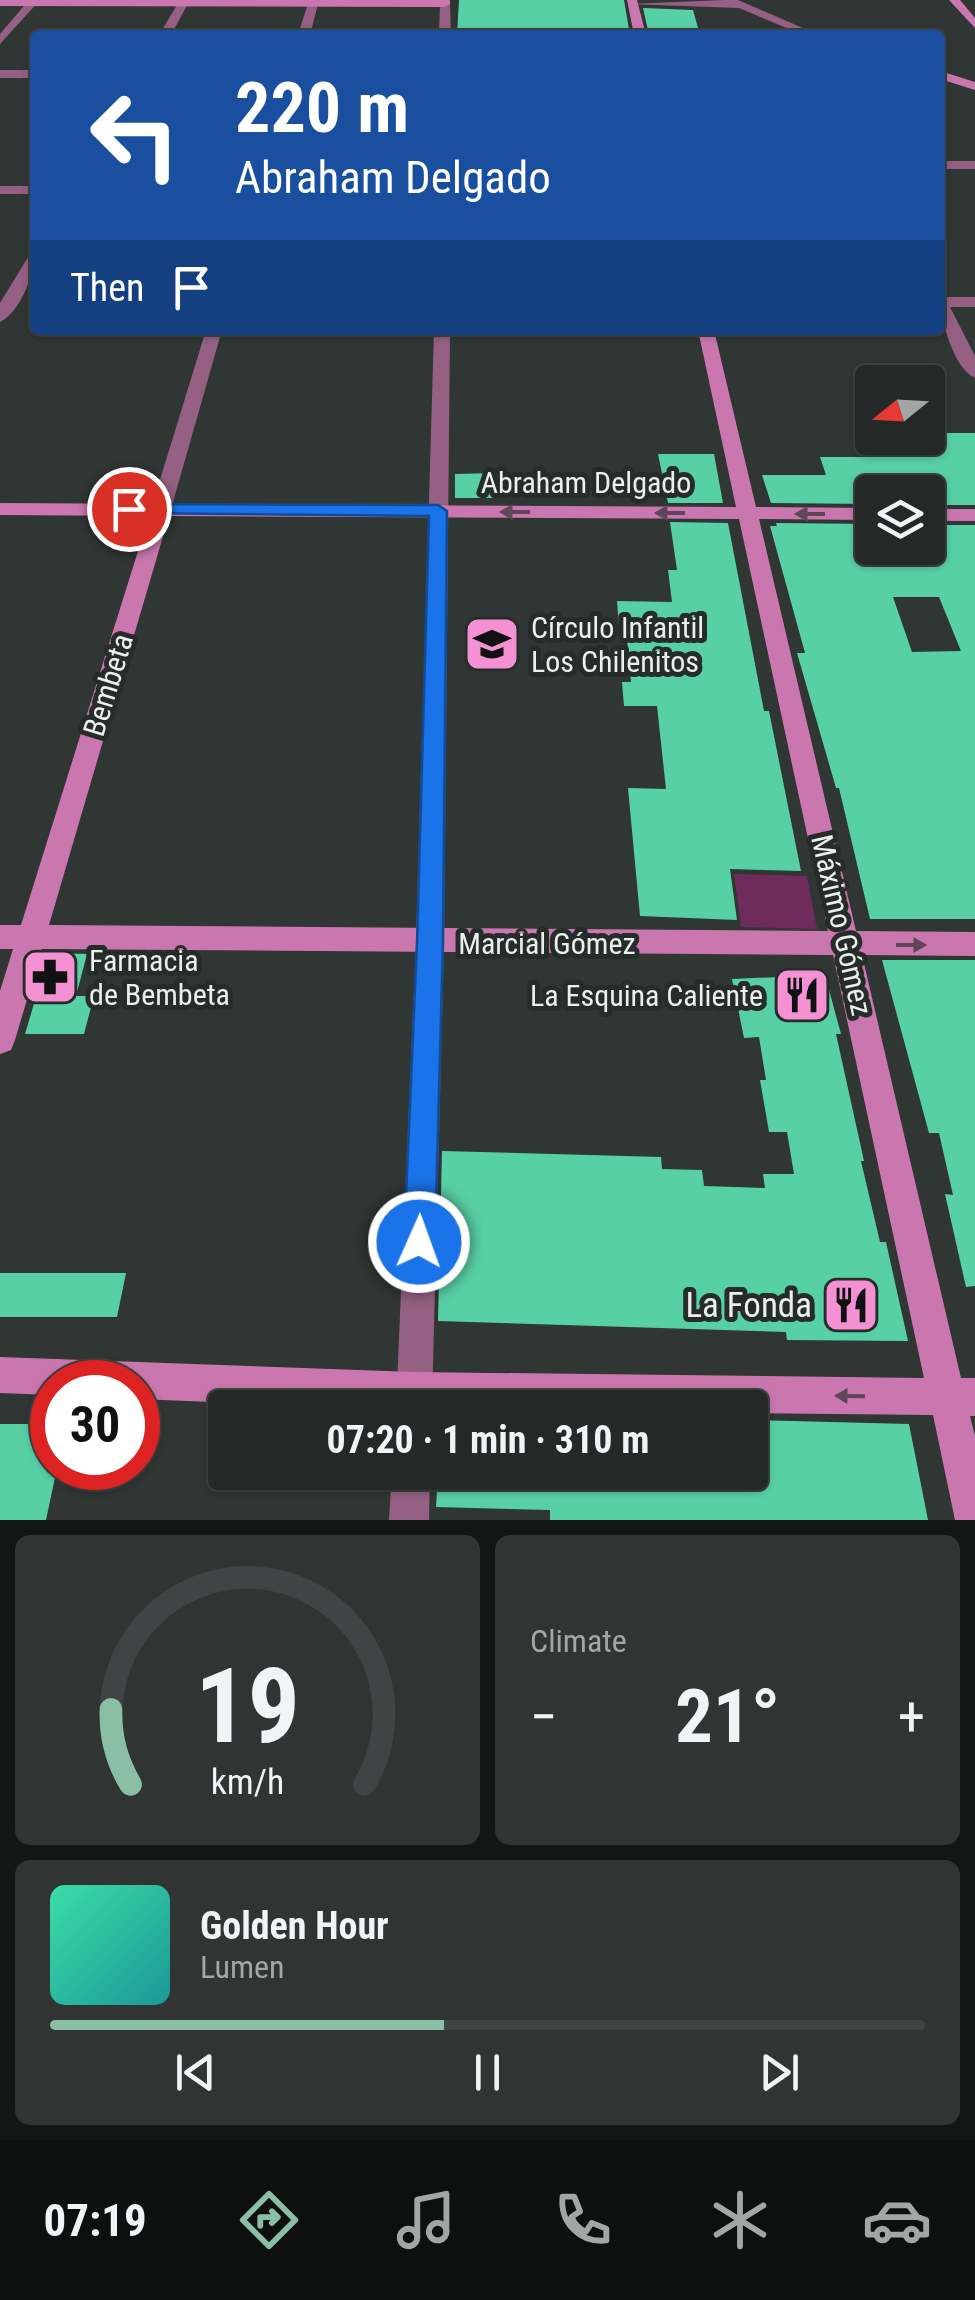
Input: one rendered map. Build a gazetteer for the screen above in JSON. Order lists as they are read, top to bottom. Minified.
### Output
{"streets":{"main road":["Abraham Delgado","Bembeta","Máximo Gómez","Marcial Gómez"]},"crossings":[["Abraham Delgado","Bembeta"],["Abraham Delgado","Máximo Gómez"],["Bembeta","Marcial Gómez"],["Máximo Gómez","Marcial Gómez"]],"one_way":["Abraham Delgado"],"places":{"school or university":["Círculo Infantil Los Chilenitos"],"pharmacy":["Farmacia de Bembeta"],"restaurant":["La Esquina Caliente","La Fonda"]},"north":"left","page":{"turn":["220 m","Abraham Delgado"],"then":"Then","limit":"30","trip":"07:20 · 1 min · 310 m","tile":"Climate","heat":["−","21°","+"],"song":["Golden Hour","Lumen"],"tabs":"07:19","gauge":["19","km/h"]}}
